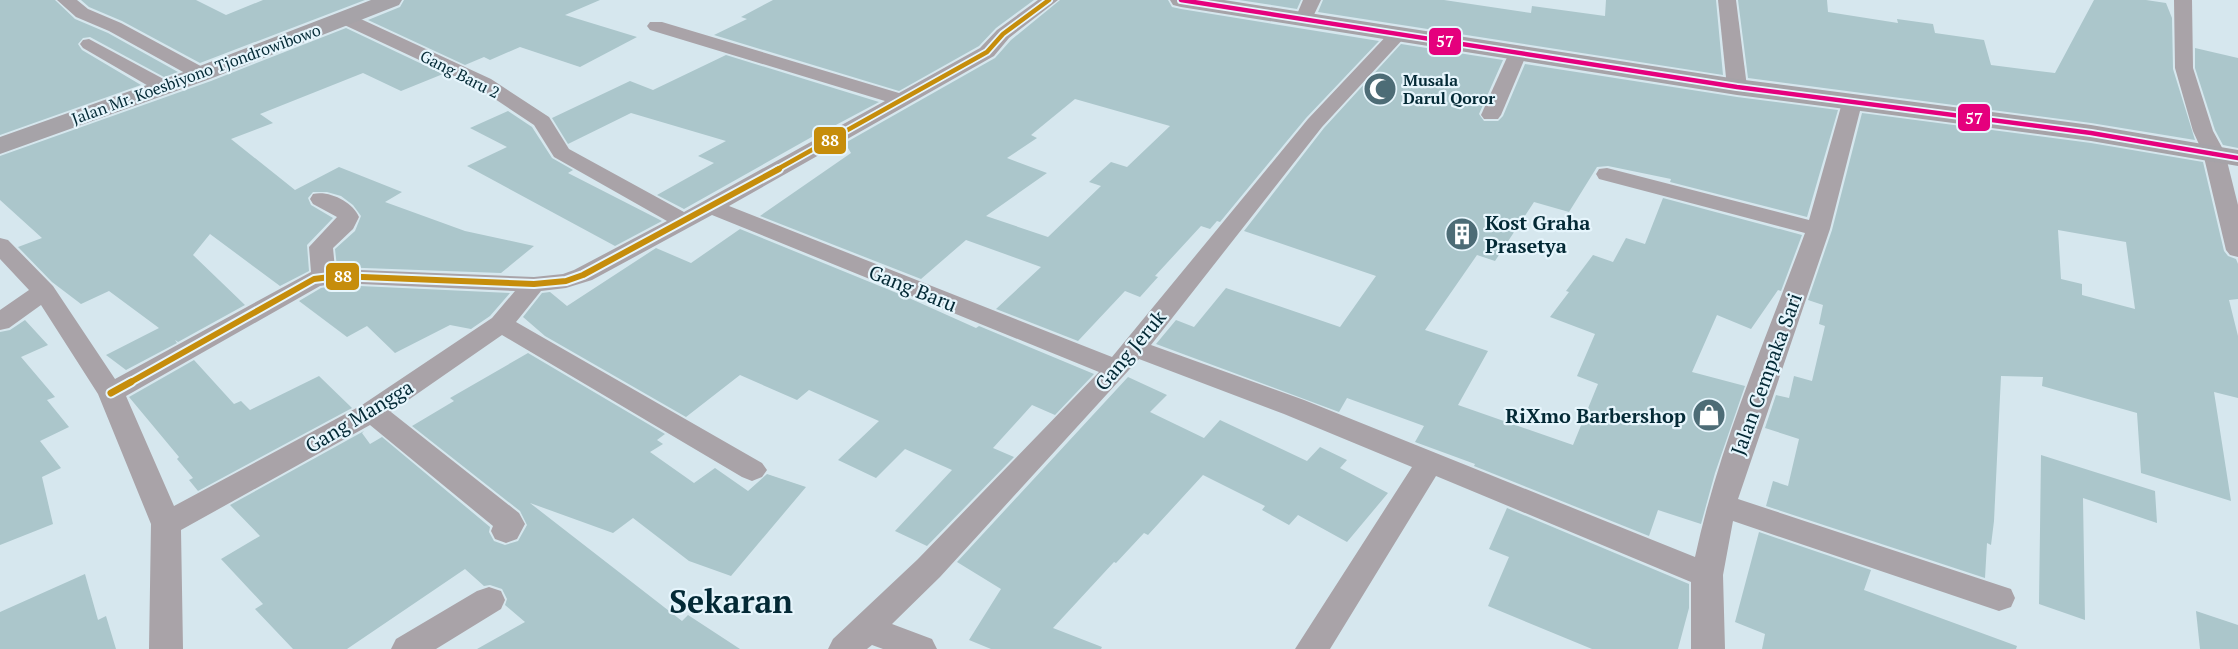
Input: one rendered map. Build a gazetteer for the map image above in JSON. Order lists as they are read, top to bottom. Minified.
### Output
{"streets":{"main road":["Jalan Mr. Koesbiyono Tjondrowibowo"],"street":["Gang Baru 2","Gang Baru","Gang Jeruk","Jalan Cempaka Sari","Gang Mangga"]},"crossings":[["Jalan Mr. Koesbiyono Tjondrowibowo","Gang Baru 2"],["Gang Baru","Gang Jeruk"],["Gang Baru","Jalan Cempaka Sari"]],"districts":["Sekaran"],"places":{"mosque":["Musala Darul Qoror"],"building":["Kost Graha Prasetya"],"shop":["RiXmo Barbershop"]},"lines":["transit line 57","transit line 88"]}
